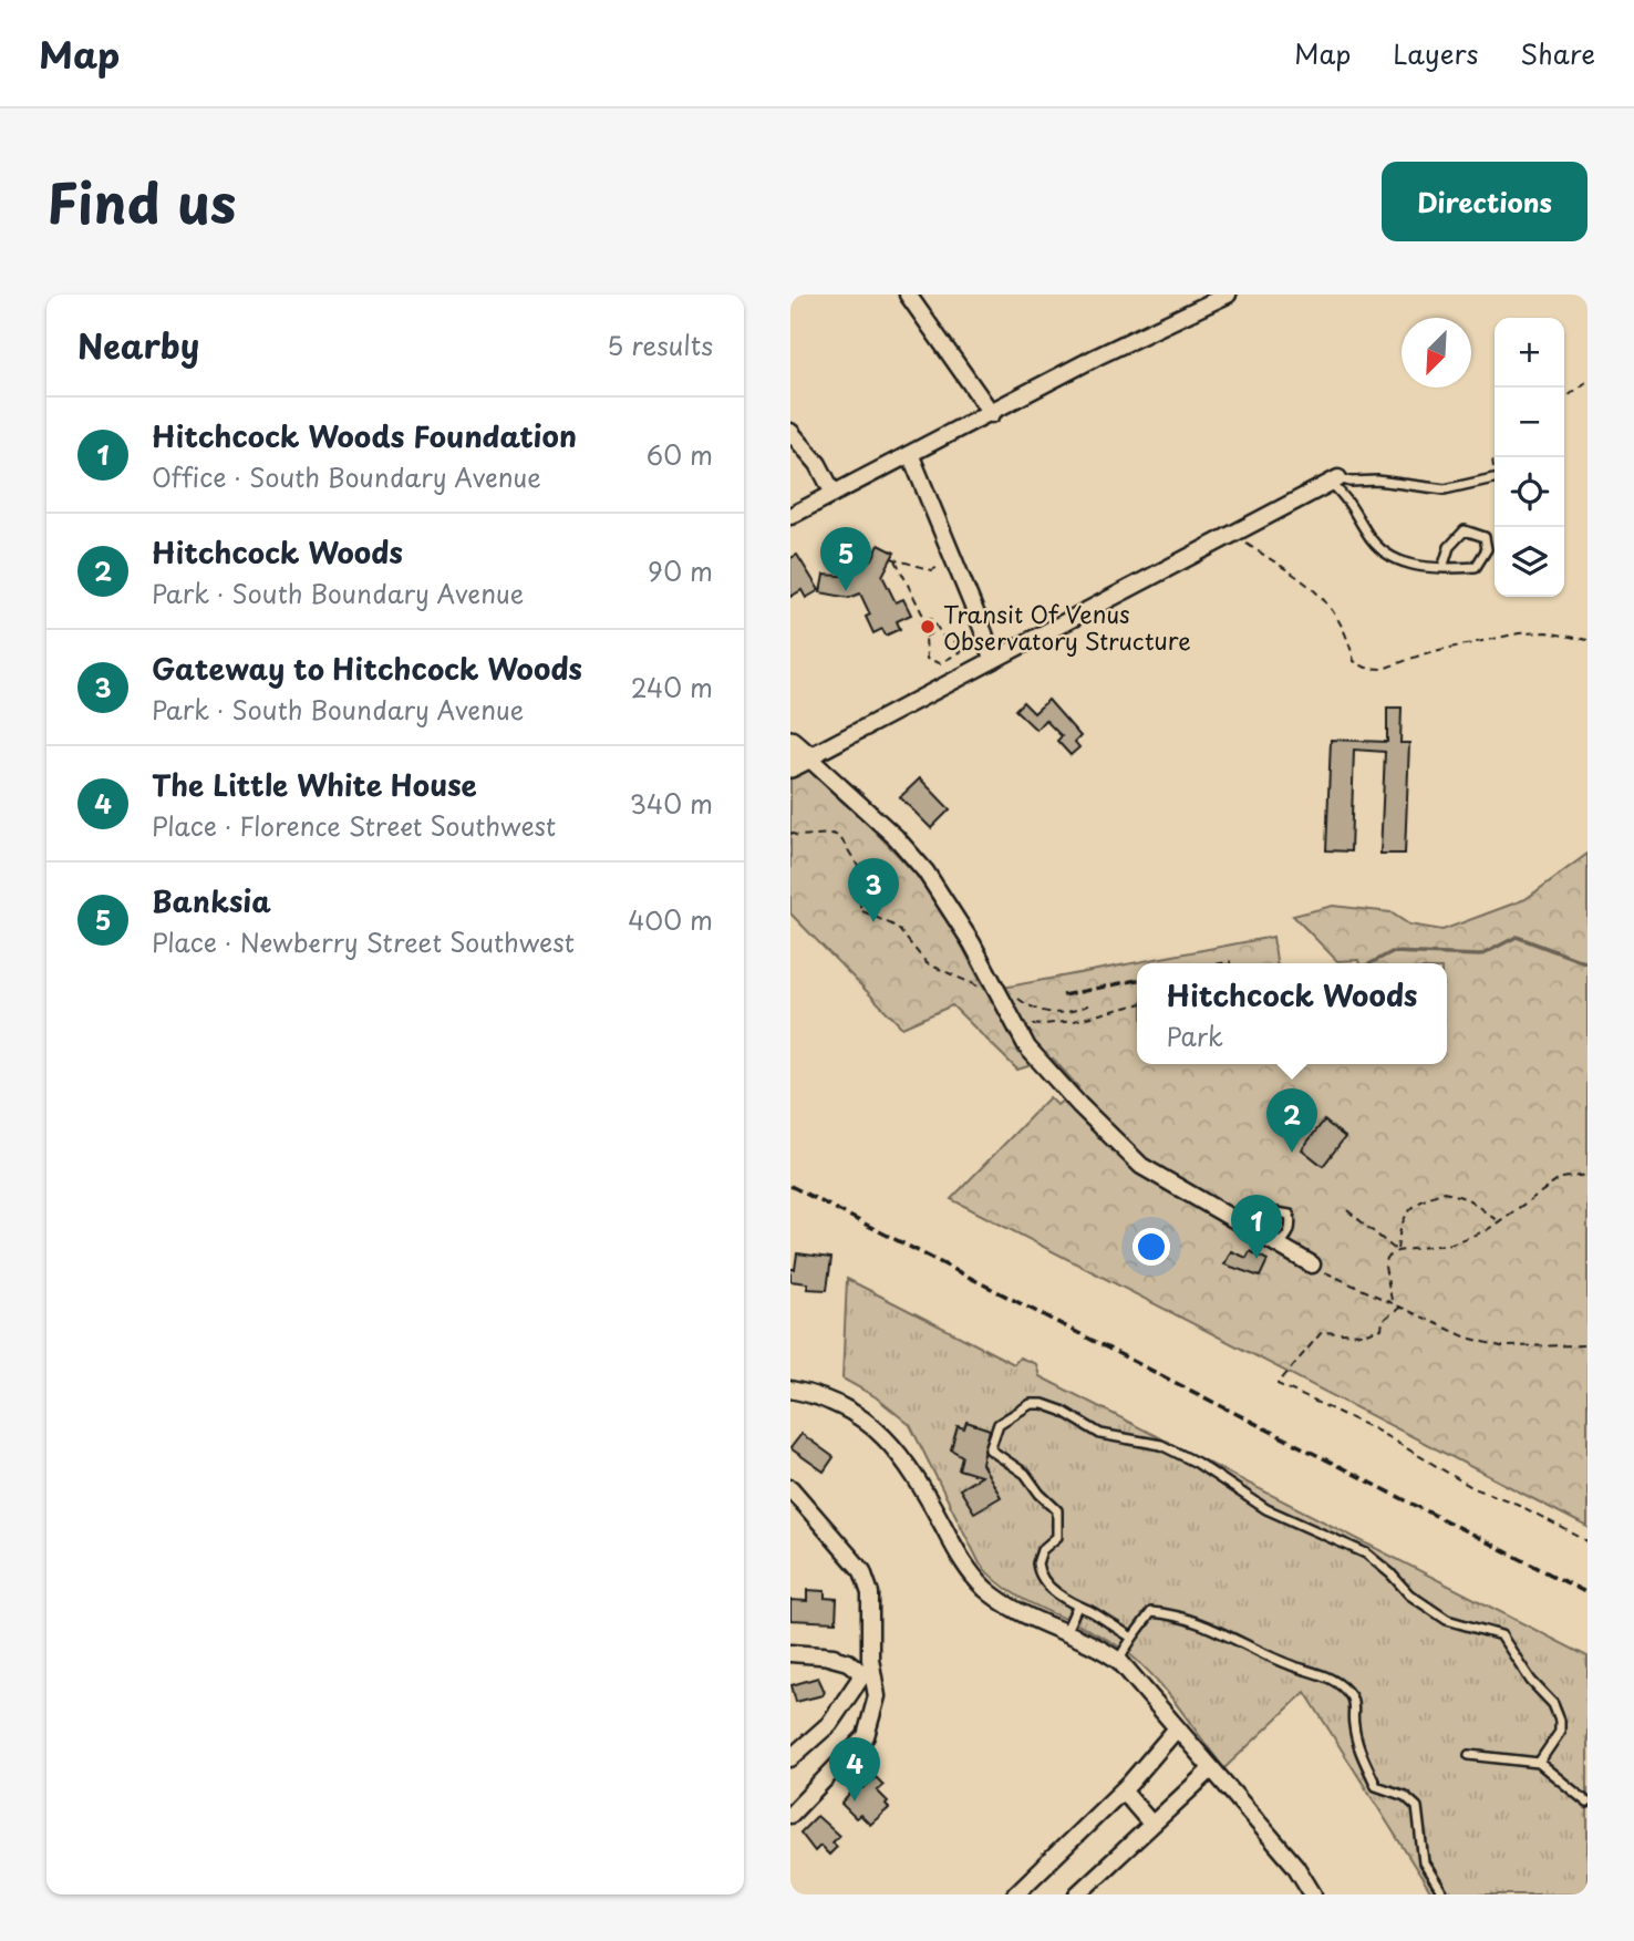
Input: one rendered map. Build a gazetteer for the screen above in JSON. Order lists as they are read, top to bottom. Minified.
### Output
{"places":["Transit Of Venus Observatory Structure"],"north":"bottom left","page":{"header":"Map","nav":["Map","Layers","Share"],"title":"Find us","buttons":"Directions","heading":["Nearby","5 results"],"map_buttons":["+","−"],"list":[{"mark":"1","name":"Hitchcock Woods Foundation","note":"Office · South Boundary Avenue","value":"60 m"},{"mark":"2","name":"Hitchcock Woods","note":"Park · South Boundary Avenue","value":"90 m"},{"mark":"3","name":"Gateway to Hitchcock Woods","note":"Park · South Boundary Avenue","value":"240 m"},{"mark":"4","name":"The Little White House","note":"Place · Florence Street Southwest","value":"340 m"},{"mark":"5","name":"Banksia","note":"Place · Newberry Street Southwest","value":"400 m"}],"pins":["5","3","2","1","4"],"popup":["Hitchcock Woods","Park"]}}
